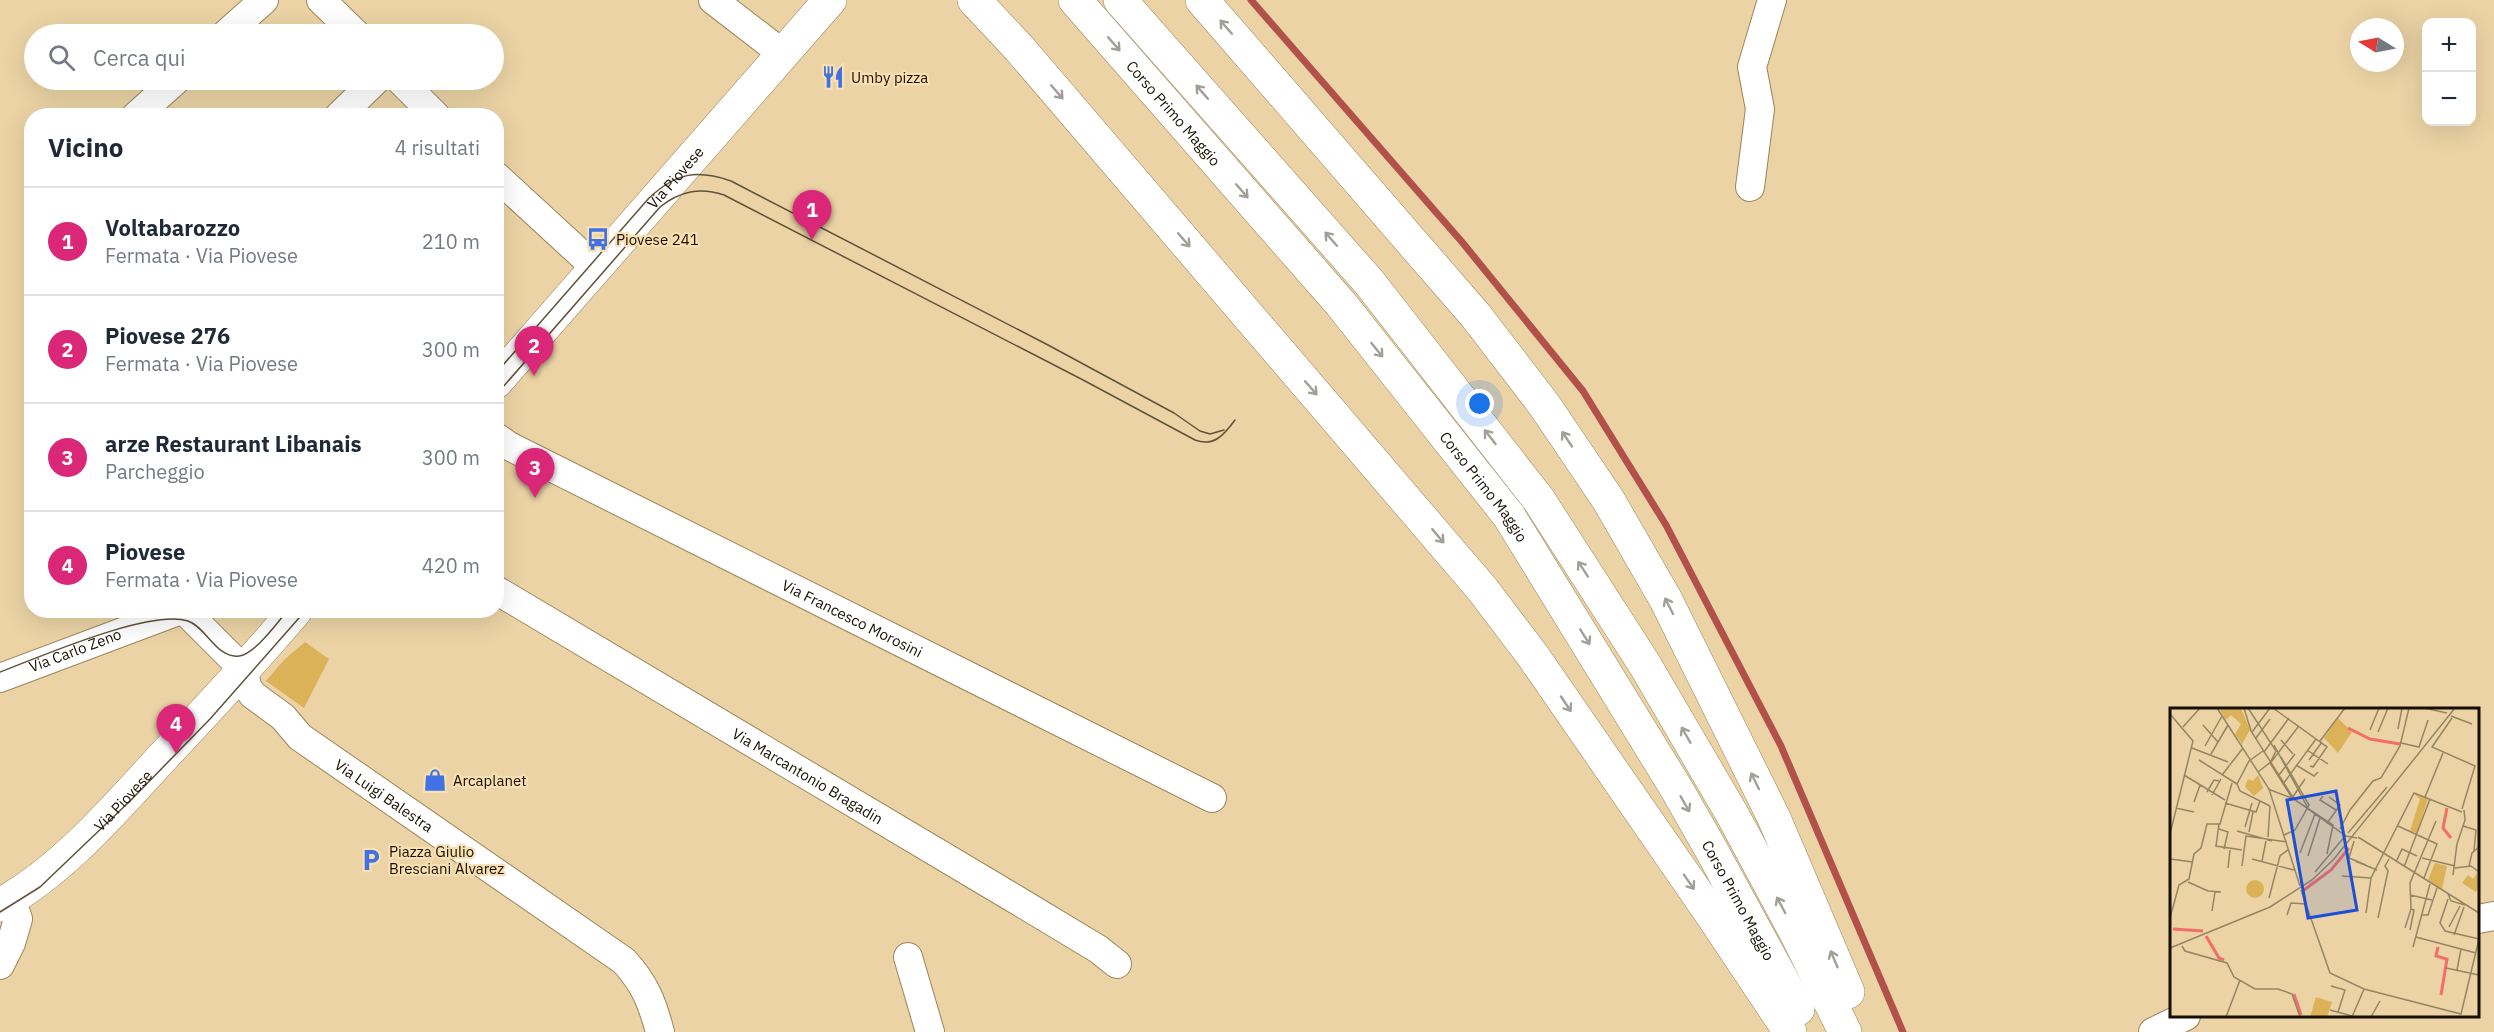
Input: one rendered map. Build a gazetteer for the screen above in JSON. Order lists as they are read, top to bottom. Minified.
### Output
{"streets":{"main road":["Corso Primo Maggio","Via Piovese"],"street":["Via Francesco Morosini","Via Carlo Zeno","Via Marcantonio Bragadin","Via Luigi Balestra"]},"crossings":[["Via Piovese","Via Carlo Zeno"],["Via Piovese","Via Luigi Balestra"],["Via Carlo Zeno","Via Luigi Balestra"]],"places":{"restaurant":["Umby pizza"],"bus stop":["Piovese 241"],"shop":["Arcaplanet"],"parking":["Piazza Giulio Bresciani Alvarez"]},"north":"left","page":{"map_buttons":["+","−"],"search":"Cerca qui","heading":["Vicino","4 risultati"],"list":[{"mark":"1","name":"Voltabarozzo","note":"Fermata · Via Piovese","value":"210 m"},{"mark":"2","name":"Piovese 276","note":"Fermata · Via Piovese","value":"300 m"},{"mark":"3","name":"arze Restaurant Libanais","note":"Parcheggio","value":"300 m"},{"mark":"4","name":"Piovese","note":"Fermata · Via Piovese","value":"420 m"}],"pins":["1","2","3","4"]}}
